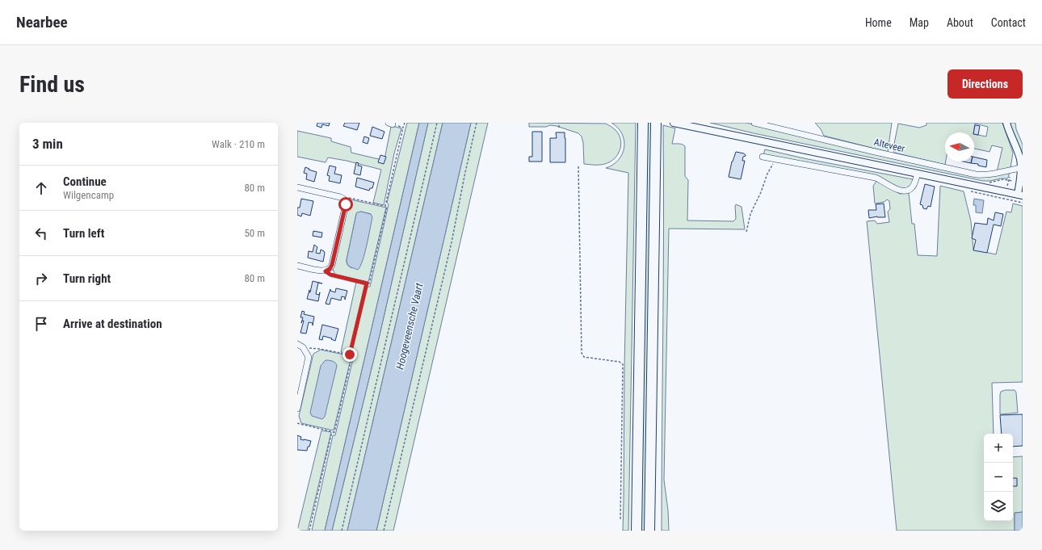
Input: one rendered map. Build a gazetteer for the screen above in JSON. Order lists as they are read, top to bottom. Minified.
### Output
{"streets":{"street":["Alteveer"]},"water":["Hoogeveensche Vaart"],"north":"left","page":{"header":"Nearbee","nav":["Home","Map","About","Contact"],"buttons":"Directions","title":"Find us","heading":["3 min","Walk · 210 m"],"list":[["Continue","Wilgencamp","80 m"],["Turn left","50 m"],["Turn right","80 m"],"Arrive at destination"],"map_buttons":["+","−"]}}
